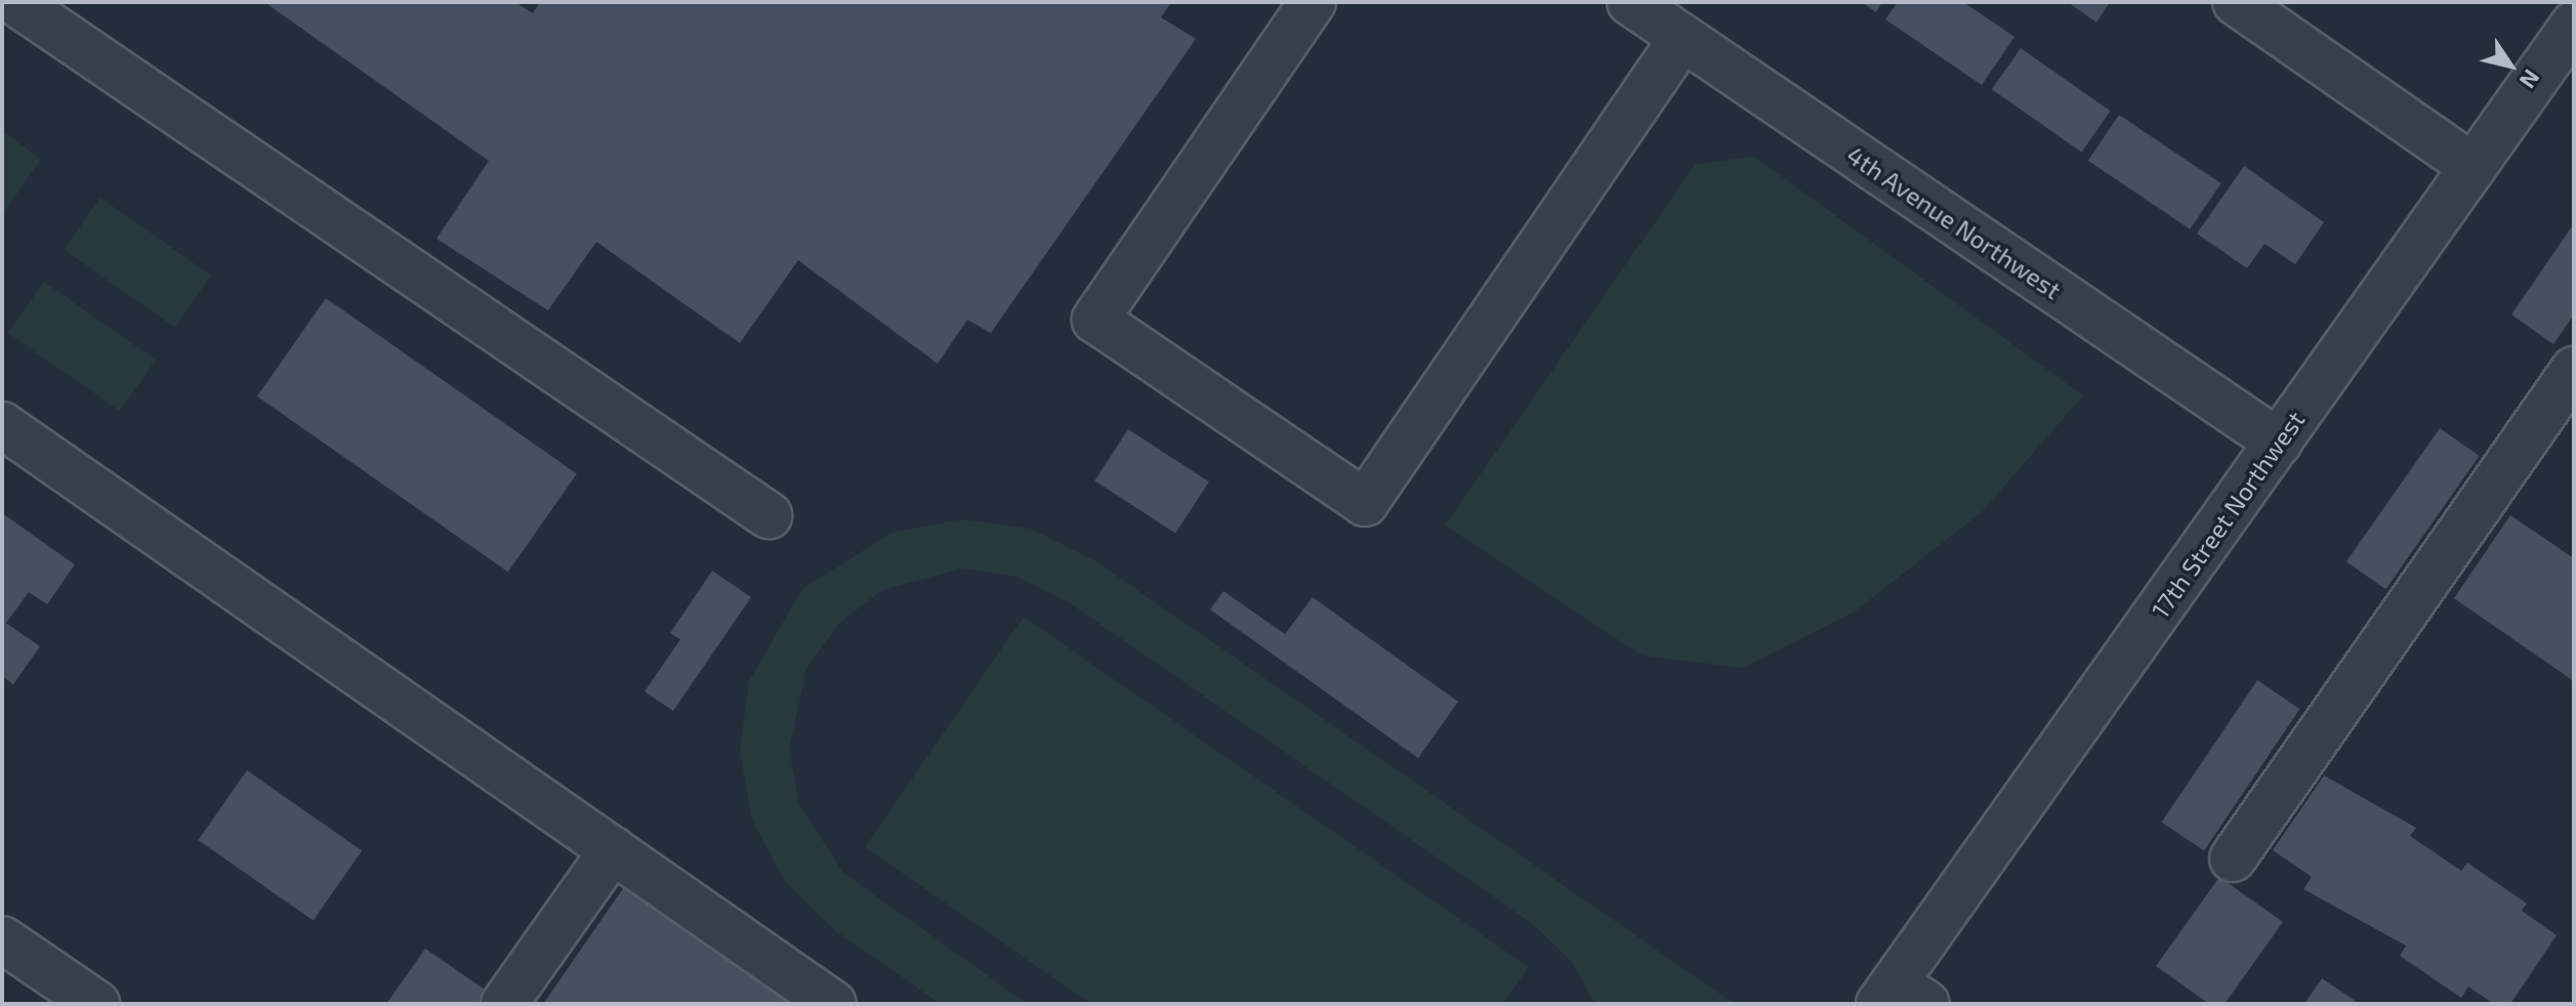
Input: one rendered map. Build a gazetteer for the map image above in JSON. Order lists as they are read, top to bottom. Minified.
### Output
{"streets":{"street":["4th Avenue Northwest","17th Street Northwest"]},"crossings":[["4th Avenue Northwest","17th Street Northwest"]],"north":"bottom right"}
